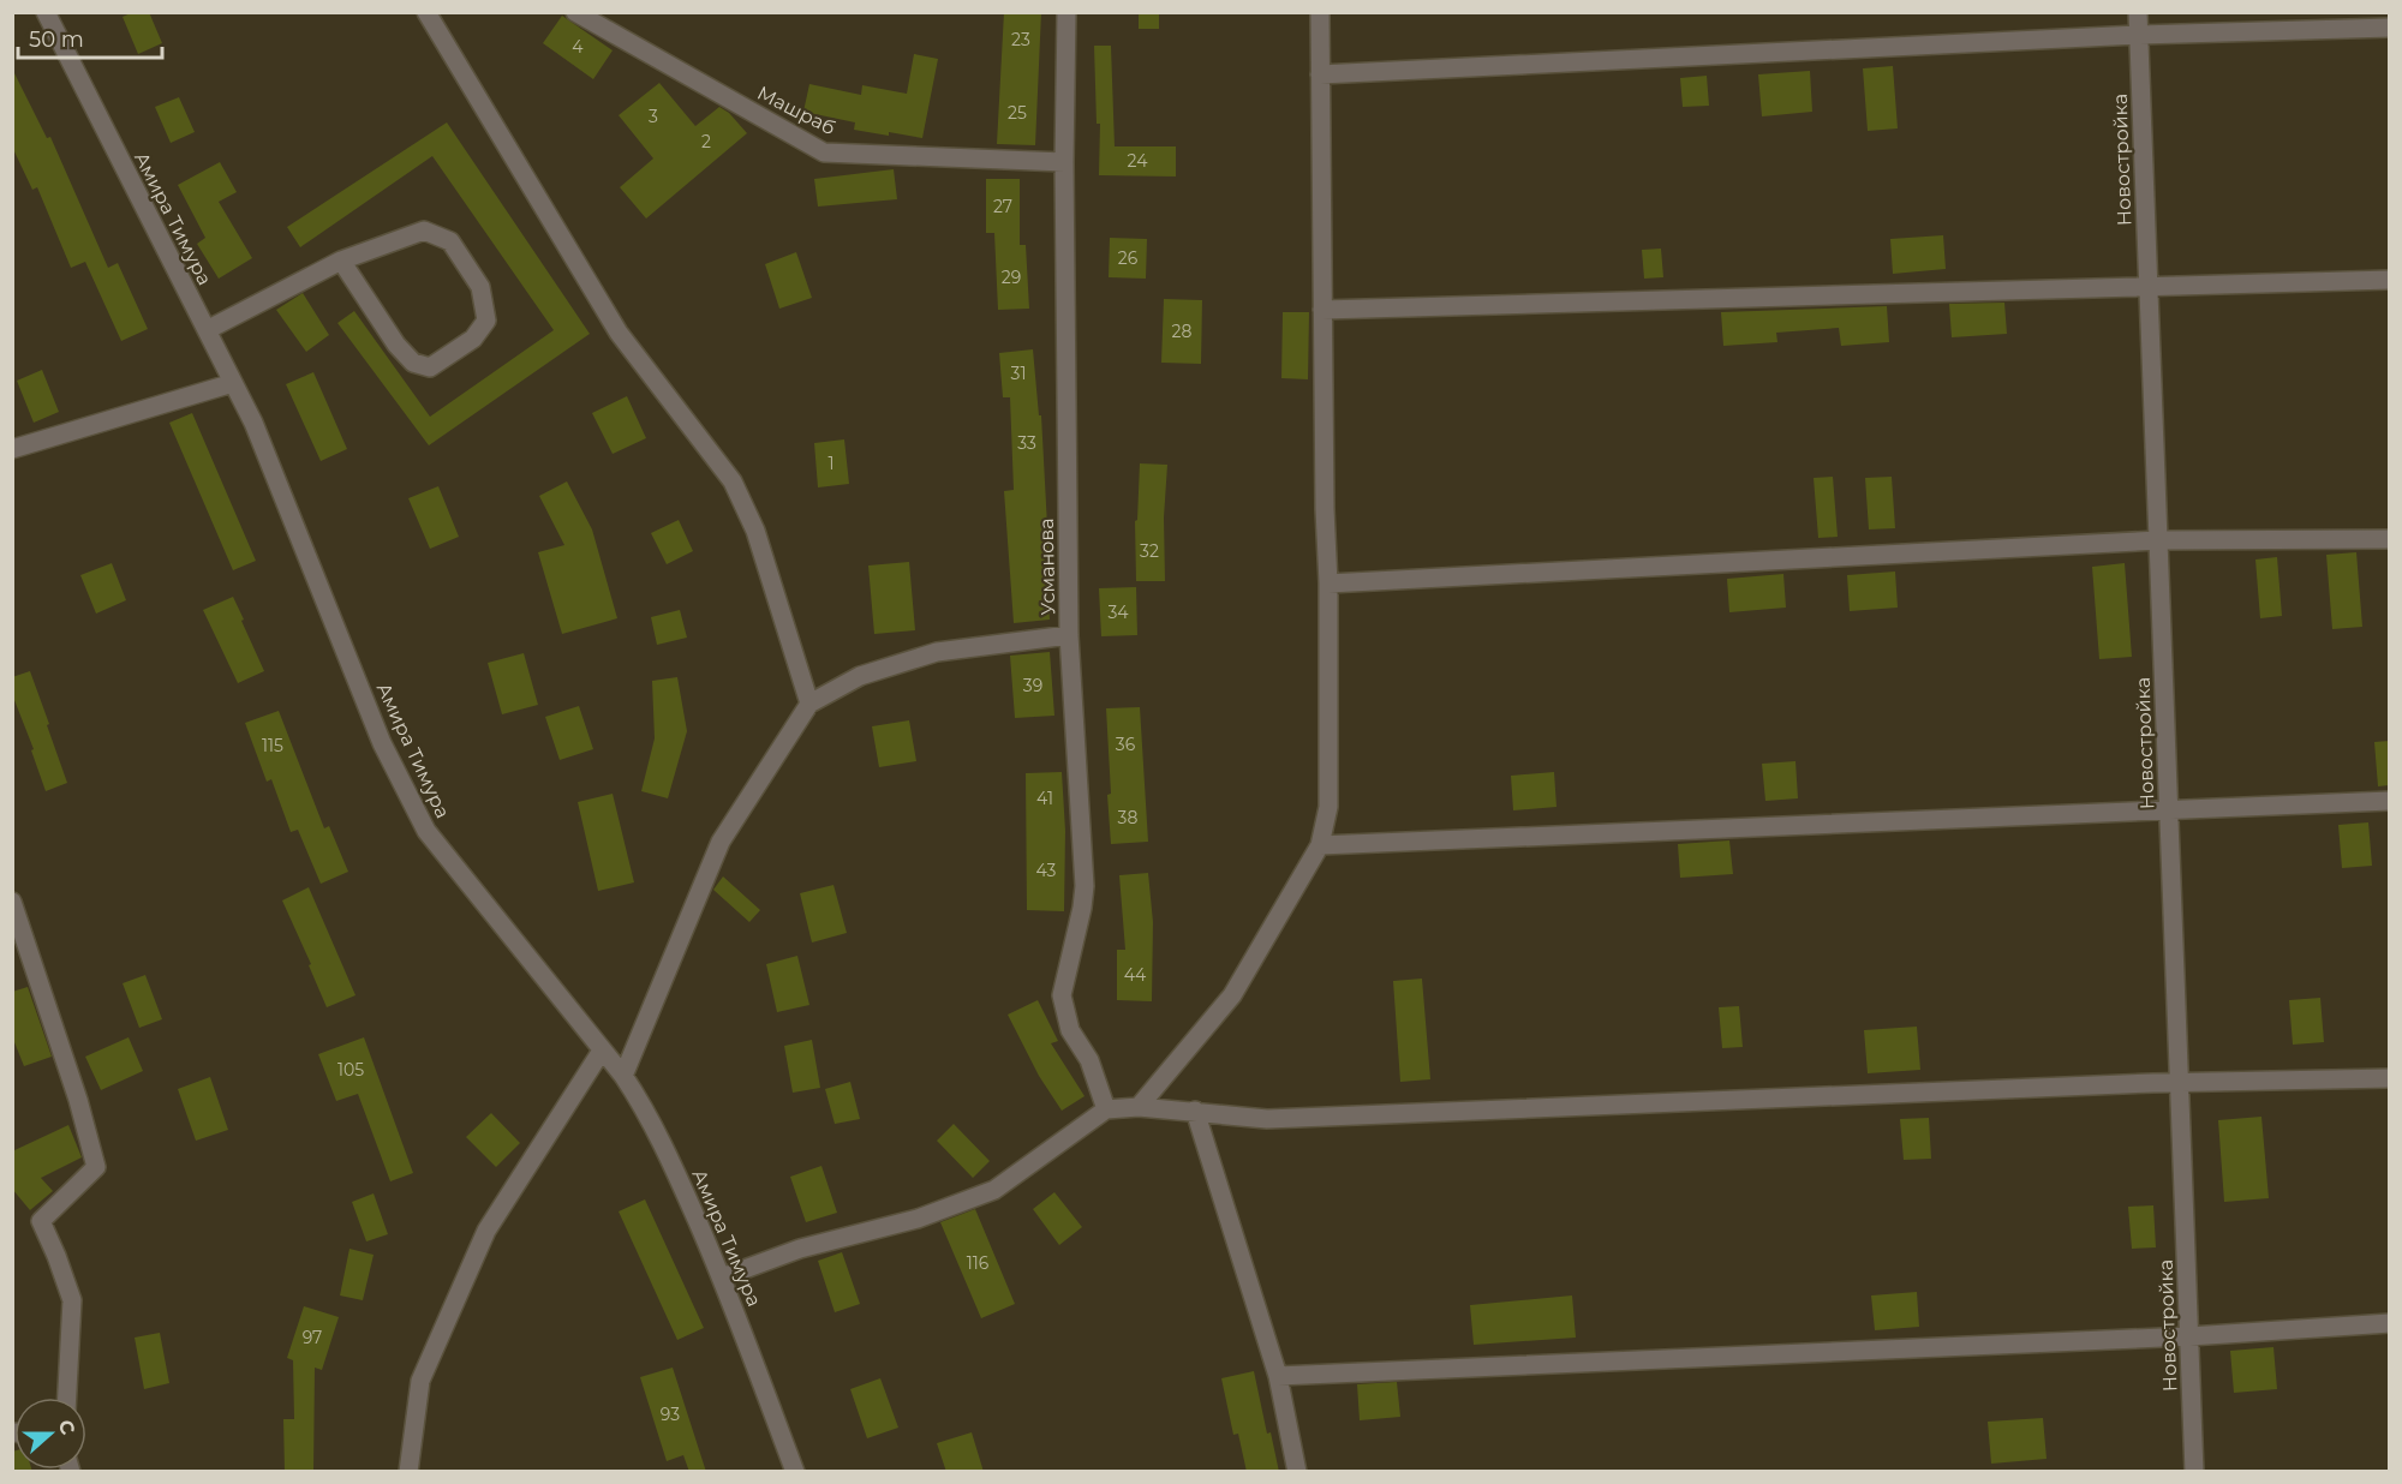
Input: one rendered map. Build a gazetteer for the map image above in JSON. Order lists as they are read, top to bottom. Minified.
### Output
{"streets":{"street":["Машраб","Новостройка","Амира Тимура","Усманова"]},"crossings":[["Машраб","Усманова"]],"house_numbers":["23","4","25","3","2","24","27","26","29","28","31","33","1","32","34","39","36","115","41","38","43","44","105","116","97","93"],"scale_bar":"50 m","north":"right"}
